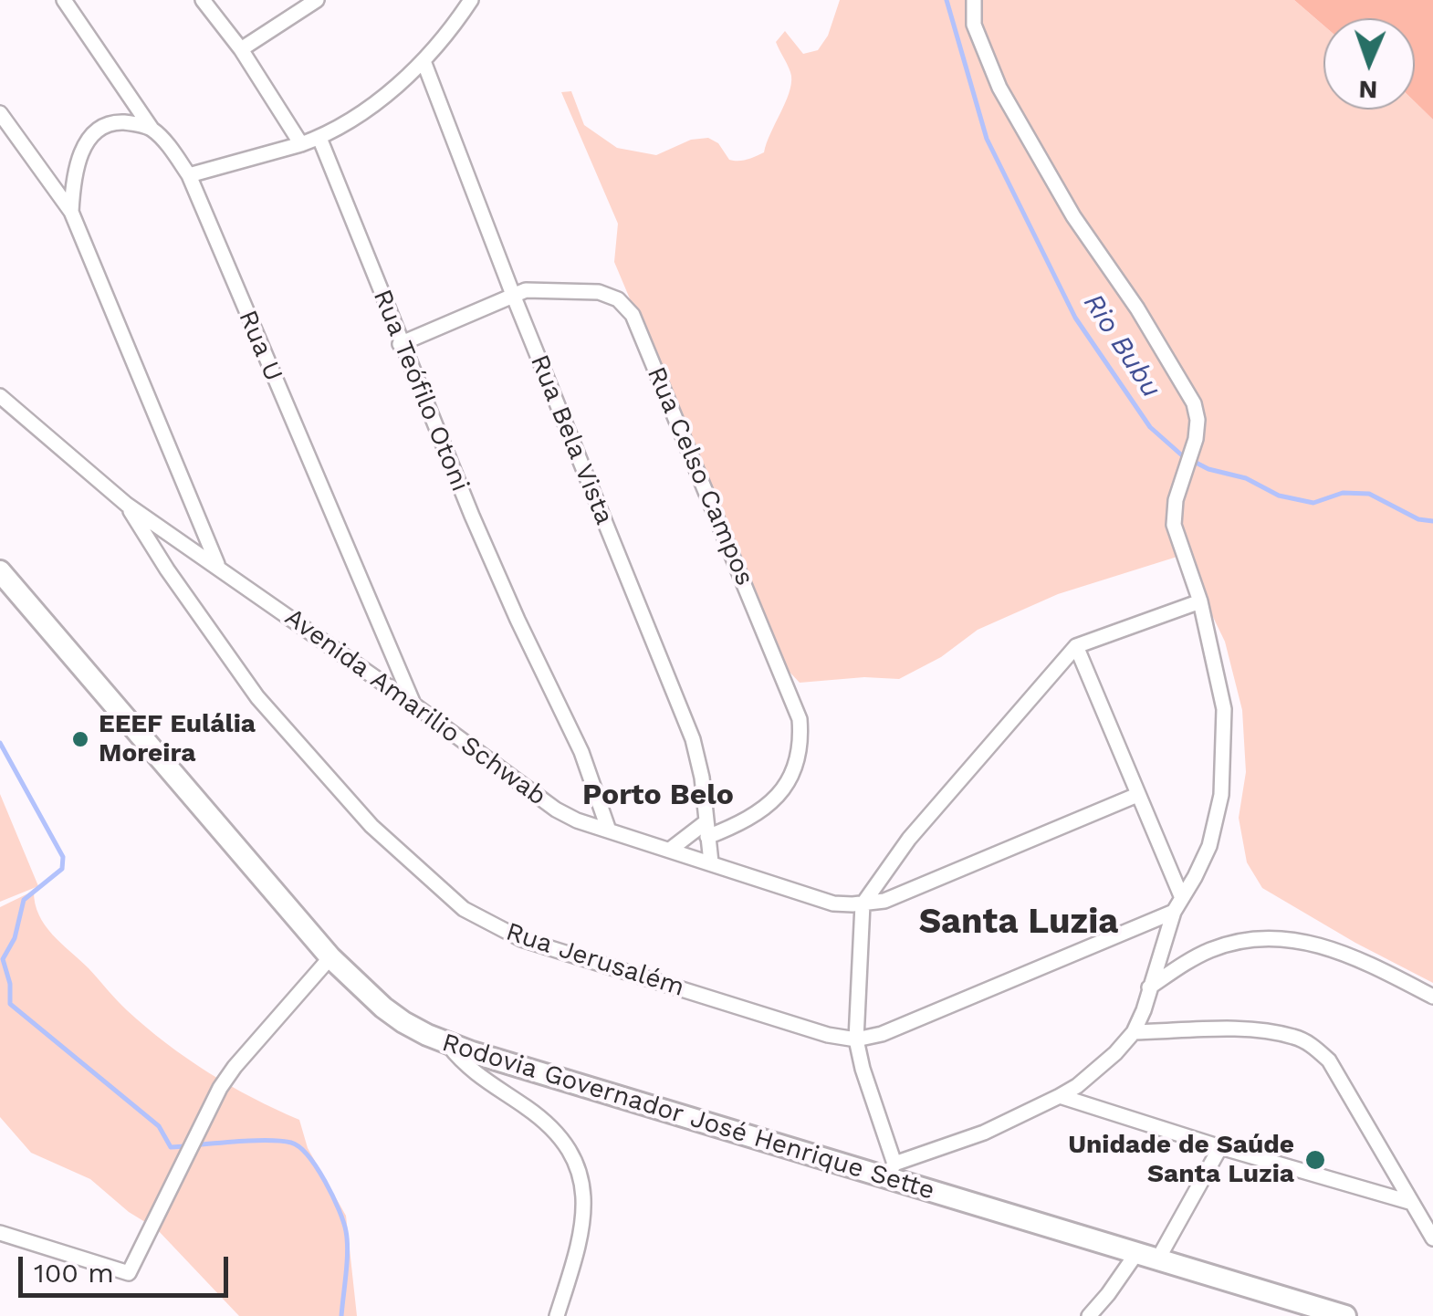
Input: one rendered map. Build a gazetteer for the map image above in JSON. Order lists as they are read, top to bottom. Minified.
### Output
{"streets":{"main road":["Rodovia Governador José Henrique Sette"],"street":["Rua U","Rua Teófilo Otoni","Rua Bela Vista","Rua Celso Campos","Avenida Amarilio Schwab","Rua Jerusalém"]},"crossings":[["Rua U","Avenida Amarilio Schwab"],["Rua Teófilo Otoni","Rua Celso Campos"],["Rua Teófilo Otoni","Avenida Amarilio Schwab"],["Rua Bela Vista","Rua Celso Campos"],["Rua Bela Vista","Avenida Amarilio Schwab"],["Avenida Amarilio Schwab","Rua Jerusalém"]],"districts":["Porto Belo","Santa Luzia"],"water":["Rio Bubu"],"places":["EEEF Eulália Moreira","Unidade de Saúde Santa Luzia"],"scale_bar":"100 m","north":"bottom"}
